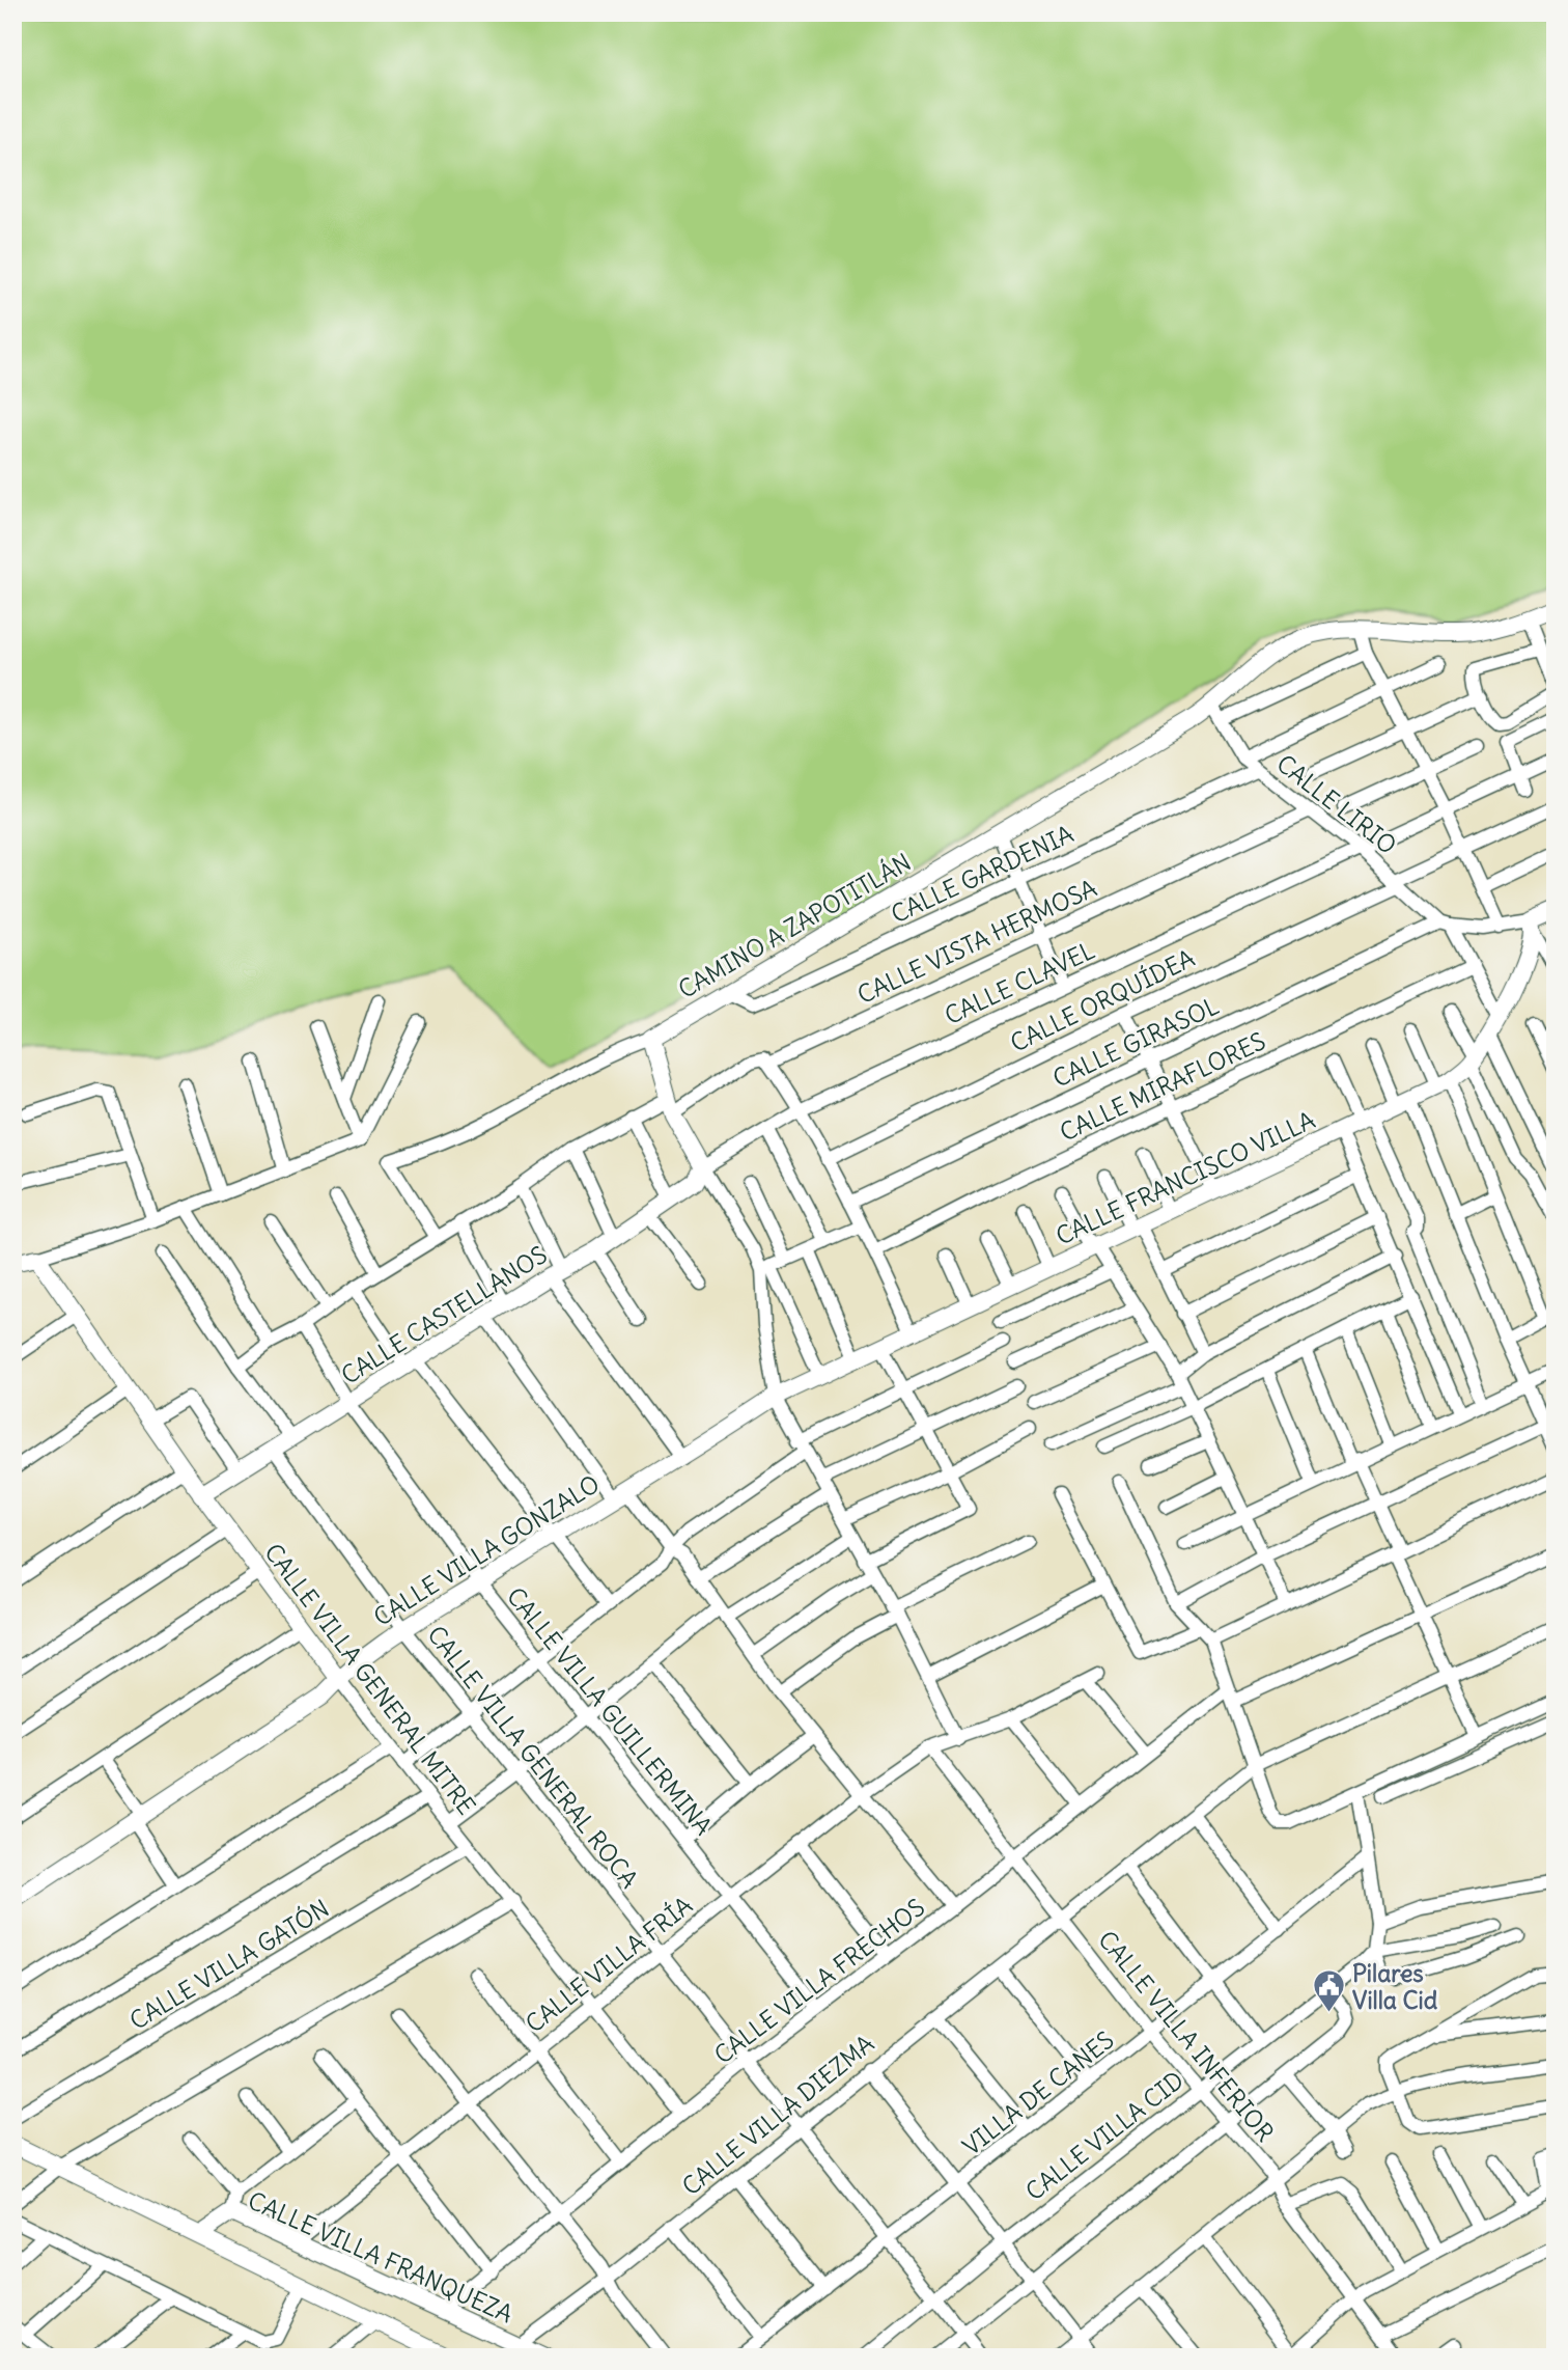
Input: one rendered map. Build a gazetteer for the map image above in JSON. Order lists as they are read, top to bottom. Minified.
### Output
{"streets":{"street":["CALLE LIRIO","CALLE GARDENIA","CAMINO A ZAPOTITLÁN","CALLE VISTA HERMOSA","CALLE CLAVEL","CALLE ORQUÍDEA","CALLE GIRASOL","CALLE MIRAFLORES","CALLE FRANCISCO VILLA","CALLE CASTELLANOS","CALLE VILLA GONZALO","CALLE VILLA GENERAL MITRE","CALLE VILLA GUILLERMINA","CALLE VILLA GENERAL ROCA","CALLE VILLA GATÓN","CALLE VILLA FRÍA","CALLE VILLA FRECHOS","CALLE VILLA INFERIOR","VILLA DE CANES","CALLE VILLA DIEZMA","CALLE VILLA CID","CALLE VILLA FRANQUEZA"]},"crossings":[["CALLE LIRIO","CALLE GARDENIA"],["CALLE LIRIO","CAMINO A ZAPOTITLÁN"],["CALLE LIRIO","CALLE VISTA HERMOSA"],["CALLE LIRIO","CALLE CLAVEL"],["CALLE LIRIO","CALLE ORQUÍDEA"],["CALLE LIRIO","CALLE GIRASOL"],["CALLE LIRIO","CALLE MIRAFLORES"],["CALLE LIRIO","CALLE FRANCISCO VILLA"],["CALLE GARDENIA","CAMINO A ZAPOTITLÁN"],["CALLE CLAVEL","CALLE CASTELLANOS"],["CALLE FRANCISCO VILLA","CALLE VILLA GONZALO"],["CALLE CASTELLANOS","CALLE VILLA GENERAL MITRE"],["CALLE CASTELLANOS","CALLE VILLA GUILLERMINA"],["CALLE CASTELLANOS","CALLE VILLA GENERAL ROCA"],["CALLE VILLA GONZALO","CALLE VILLA GENERAL MITRE"],["CALLE VILLA GONZALO","CALLE VILLA GUILLERMINA"],["CALLE VILLA GONZALO","CALLE VILLA GENERAL ROCA"],["CALLE VILLA GENERAL MITRE","CALLE VILLA GATÓN"],["CALLE VILLA GENERAL MITRE","CALLE VILLA FRÍA"],["CALLE VILLA GENERAL MITRE","CALLE VILLA FRECHOS"],["CALLE VILLA GUILLERMINA","CALLE VILLA FRÍA"],["CALLE VILLA GUILLERMINA","CALLE VILLA FRECHOS"],["CALLE VILLA GENERAL ROCA","CALLE VILLA FRÍA"],["CALLE VILLA GENERAL ROCA","CALLE VILLA FRECHOS"],["CALLE VILLA GENERAL ROCA","VILLA DE CANES"],["CALLE VILLA GENERAL ROCA","CALLE VILLA DIEZMA"],["CALLE VILLA GENERAL ROCA","CALLE VILLA CID"],["CALLE VILLA FRÍA","CALLE VILLA INFERIOR"],["CALLE VILLA FRÍA","CALLE VILLA FRANQUEZA"],["CALLE VILLA FRECHOS","CALLE VILLA INFERIOR"],["CALLE VILLA FRECHOS","CALLE VILLA FRANQUEZA"],["CALLE VILLA INFERIOR","VILLA DE CANES"],["CALLE VILLA INFERIOR","CALLE VILLA DIEZMA"],["CALLE VILLA INFERIOR","CALLE VILLA CID"],["CALLE VILLA DIEZMA","CALLE VILLA FRANQUEZA"]],"places":{"public building":["Pilares Villa Cid"]}}
